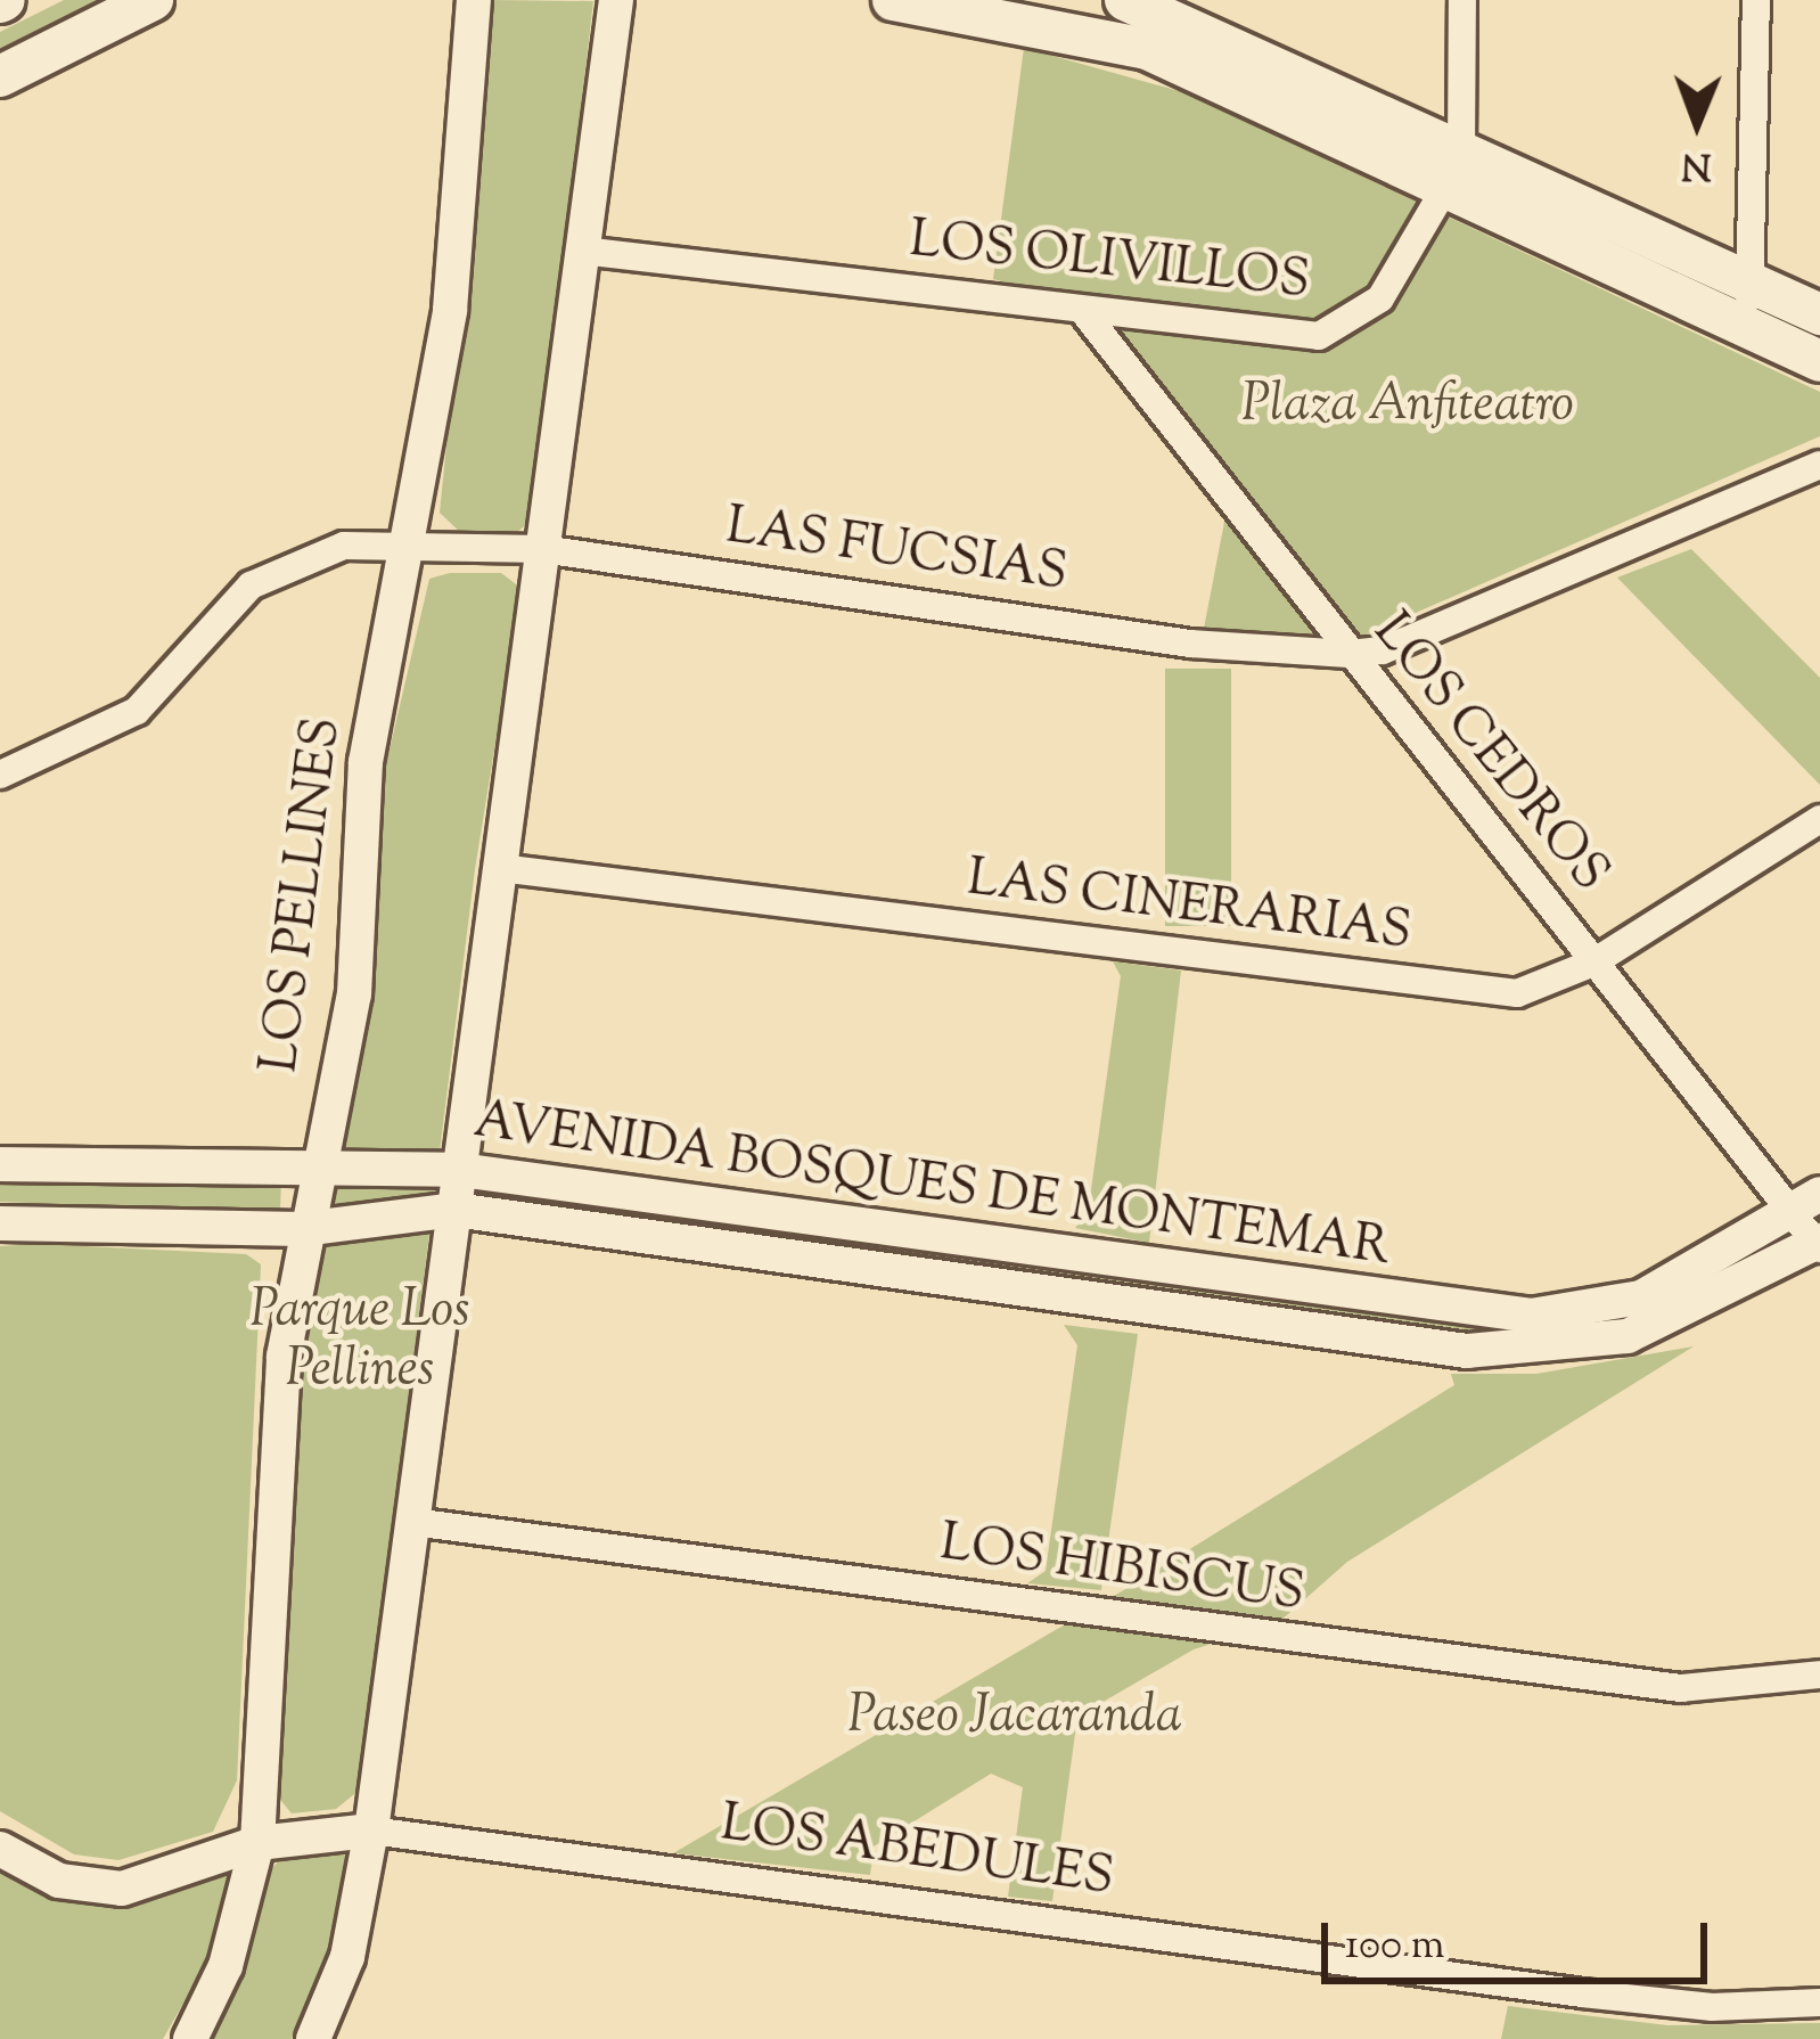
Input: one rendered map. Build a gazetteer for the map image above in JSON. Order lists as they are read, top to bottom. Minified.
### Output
{"streets":{"street":["LOS OLIVILLOS","LAS FUCSIAS","LOS CEDROS","LOS PELLINES","LAS CINERARIAS","AVENIDA BOSQUES DE MONTEMAR","LOS HIBISCUS","LOS ABEDULES"]},"crossings":[["LOS OLIVILLOS","LOS CEDROS"],["LAS FUCSIAS","LOS CEDROS"],["LAS FUCSIAS","LOS PELLINES"],["LOS CEDROS","LAS CINERARIAS"],["LOS CEDROS","AVENIDA BOSQUES DE MONTEMAR"],["LOS PELLINES","AVENIDA BOSQUES DE MONTEMAR"],["LOS PELLINES","LOS ABEDULES"]],"parks":["Plaza Anfiteatro","Parque Los Pellines","Paseo Jacaranda"],"scale_bar":"100 m","north":"bottom"}
